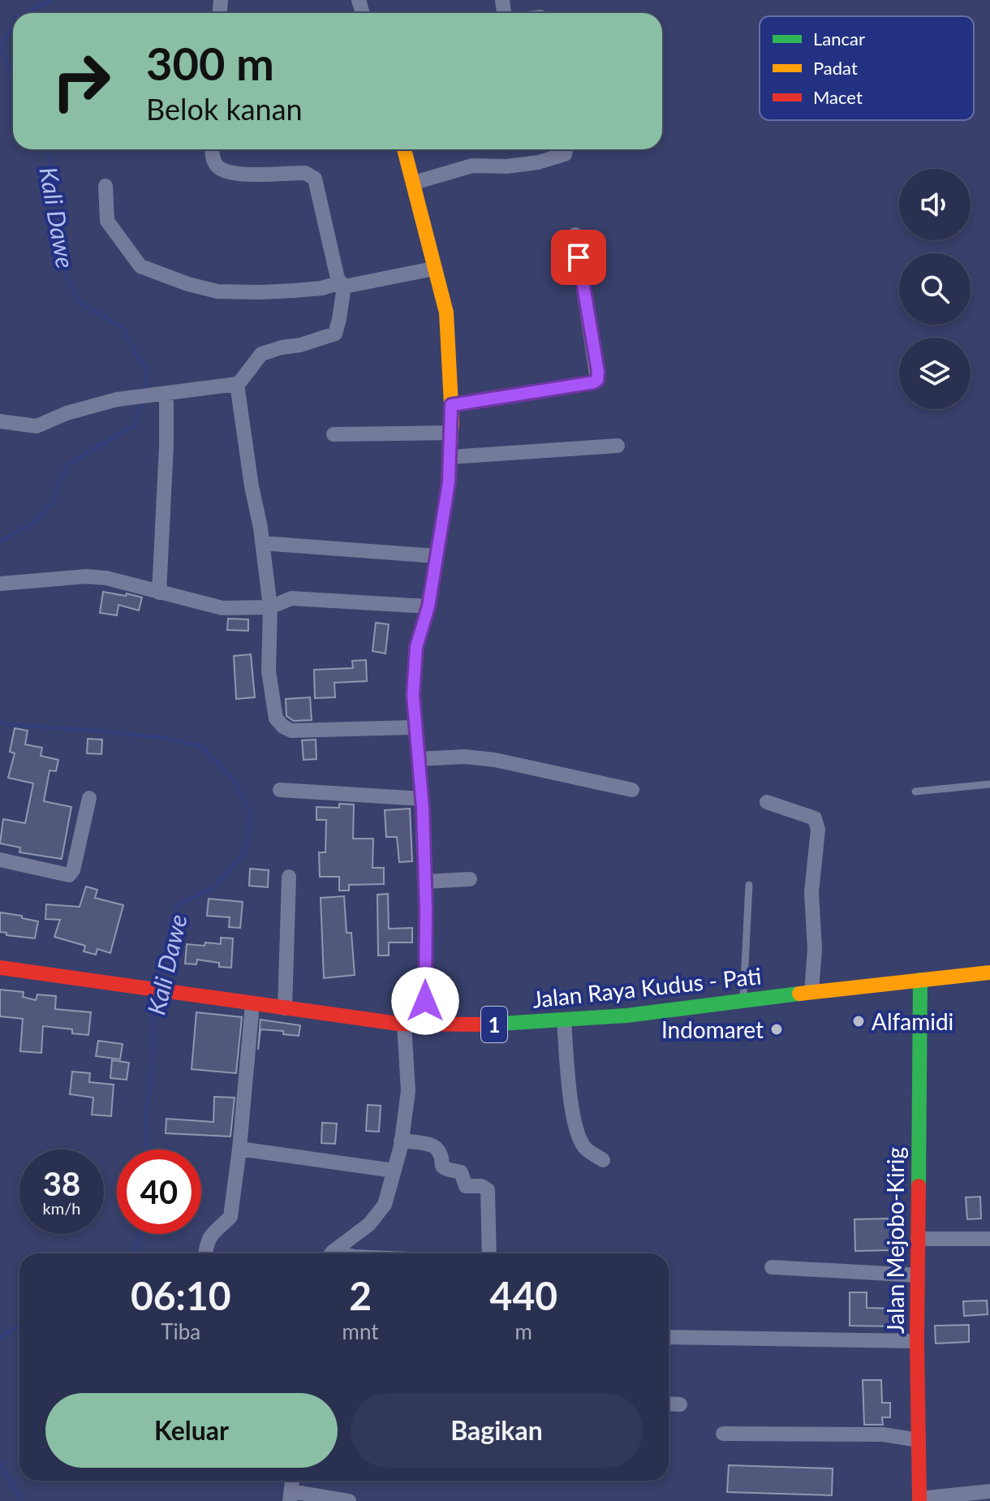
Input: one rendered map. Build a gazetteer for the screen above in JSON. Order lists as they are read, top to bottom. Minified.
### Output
{"streets":{"main road":["Jalan Raya Kudus - Pati","1","Jalan Mejobo-Kirig"]},"crossings":[["Jalan Raya Kudus - Pati","Jalan Mejobo-Kirig"]],"water":["Kali Dawe"],"places":["Alfamidi","Indomaret"],"legend":["Lancar","Padat","Macet"],"page":{"turn":["300 m","Belok kanan"],"speed":"38 km/h","limit":"40","eta":["06:10","Tiba","2","mnt","440","m"],"buttons":["Keluar","Bagikan"]}}
